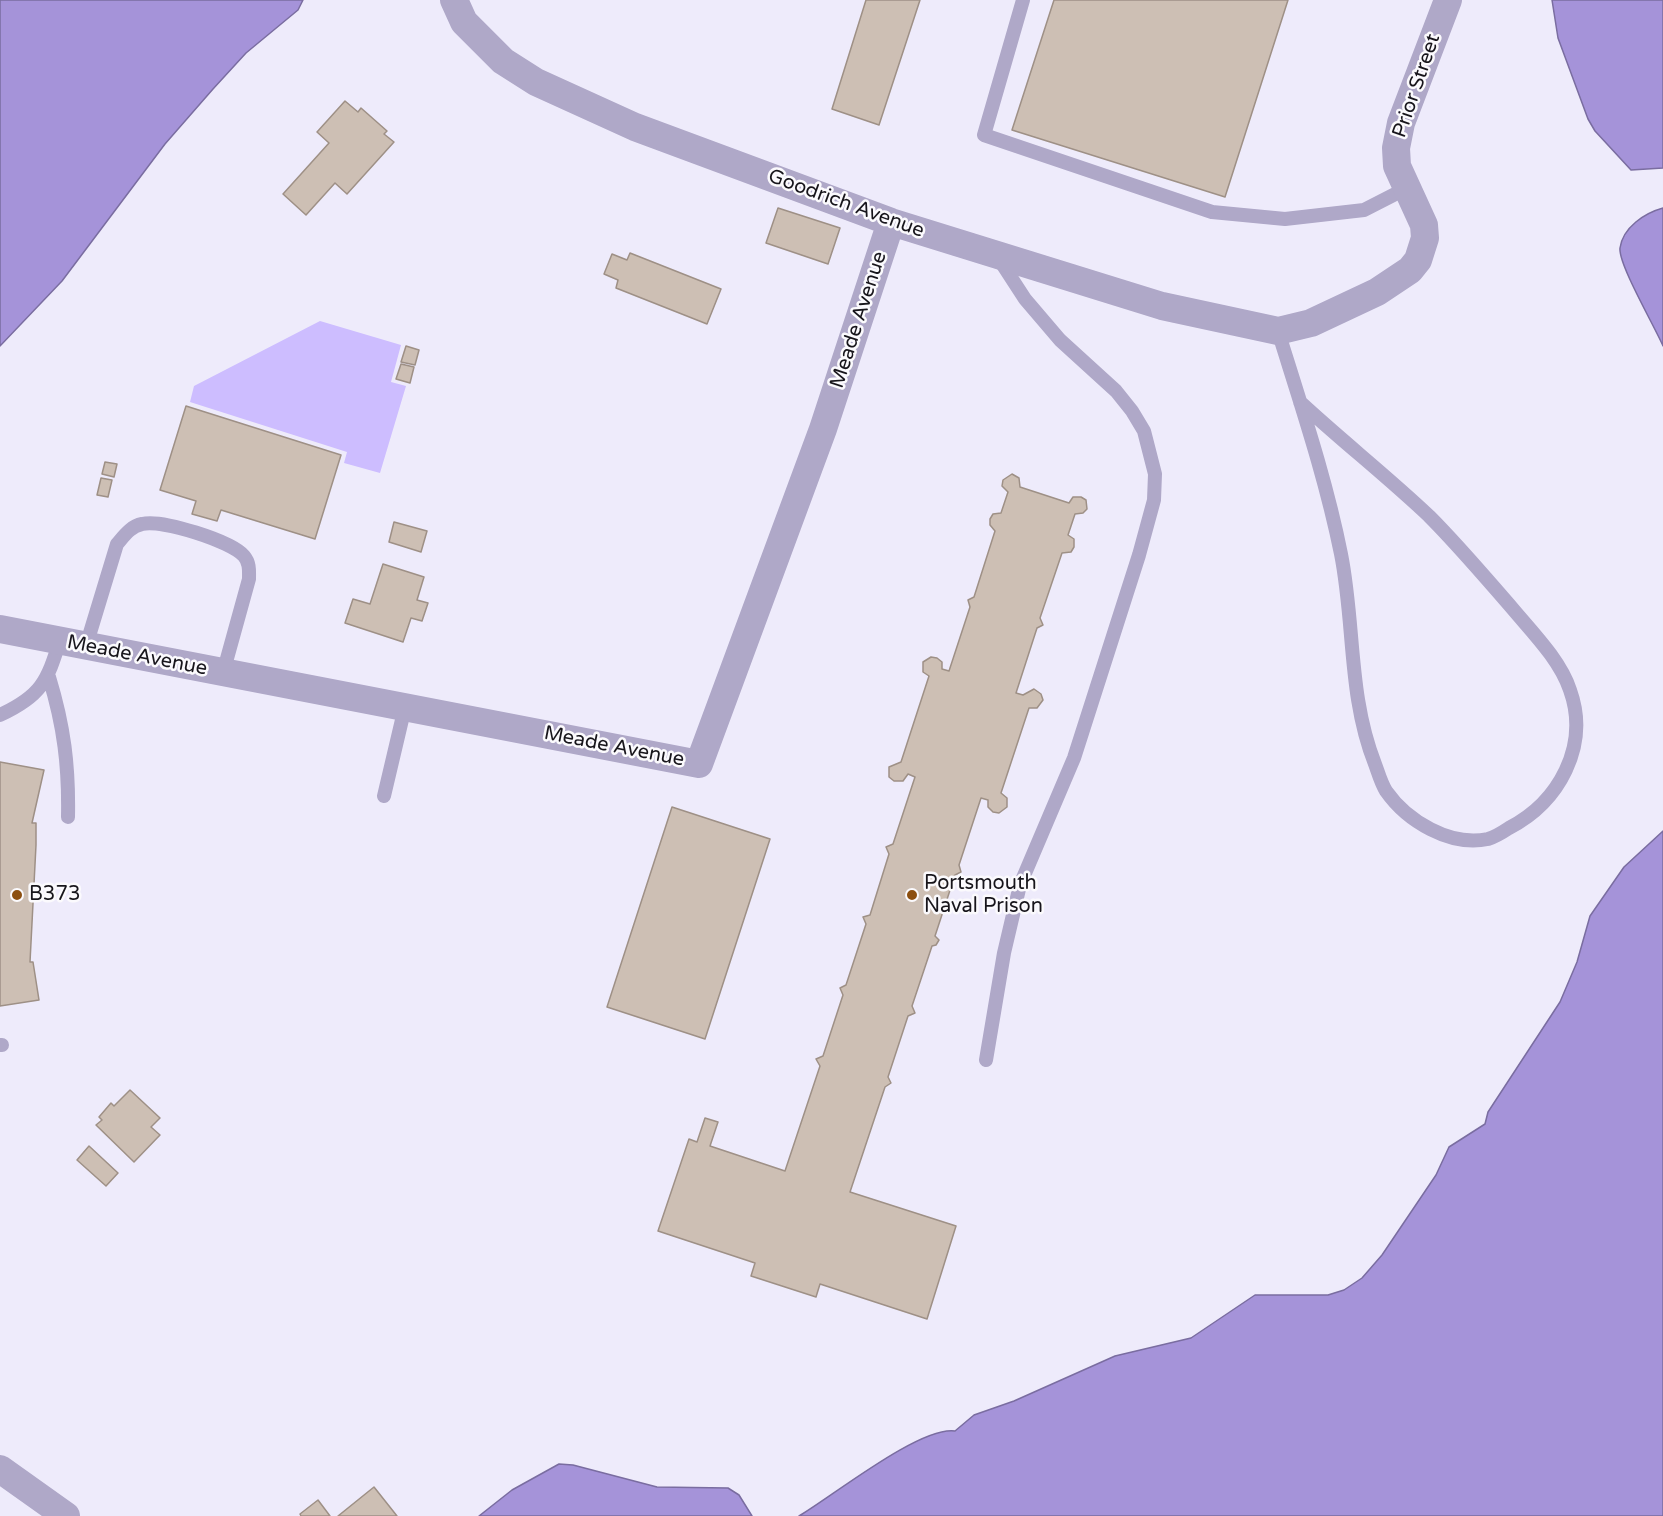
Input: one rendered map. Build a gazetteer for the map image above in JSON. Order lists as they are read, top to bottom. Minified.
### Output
{"streets":{"street":["Prior Street","Goodrich Avenue","Meade Avenue"]},"crossings":[["Prior Street","Goodrich Avenue"],["Goodrich Avenue","Meade Avenue"]],"places":["B373","Portsmouth Naval Prison"]}
